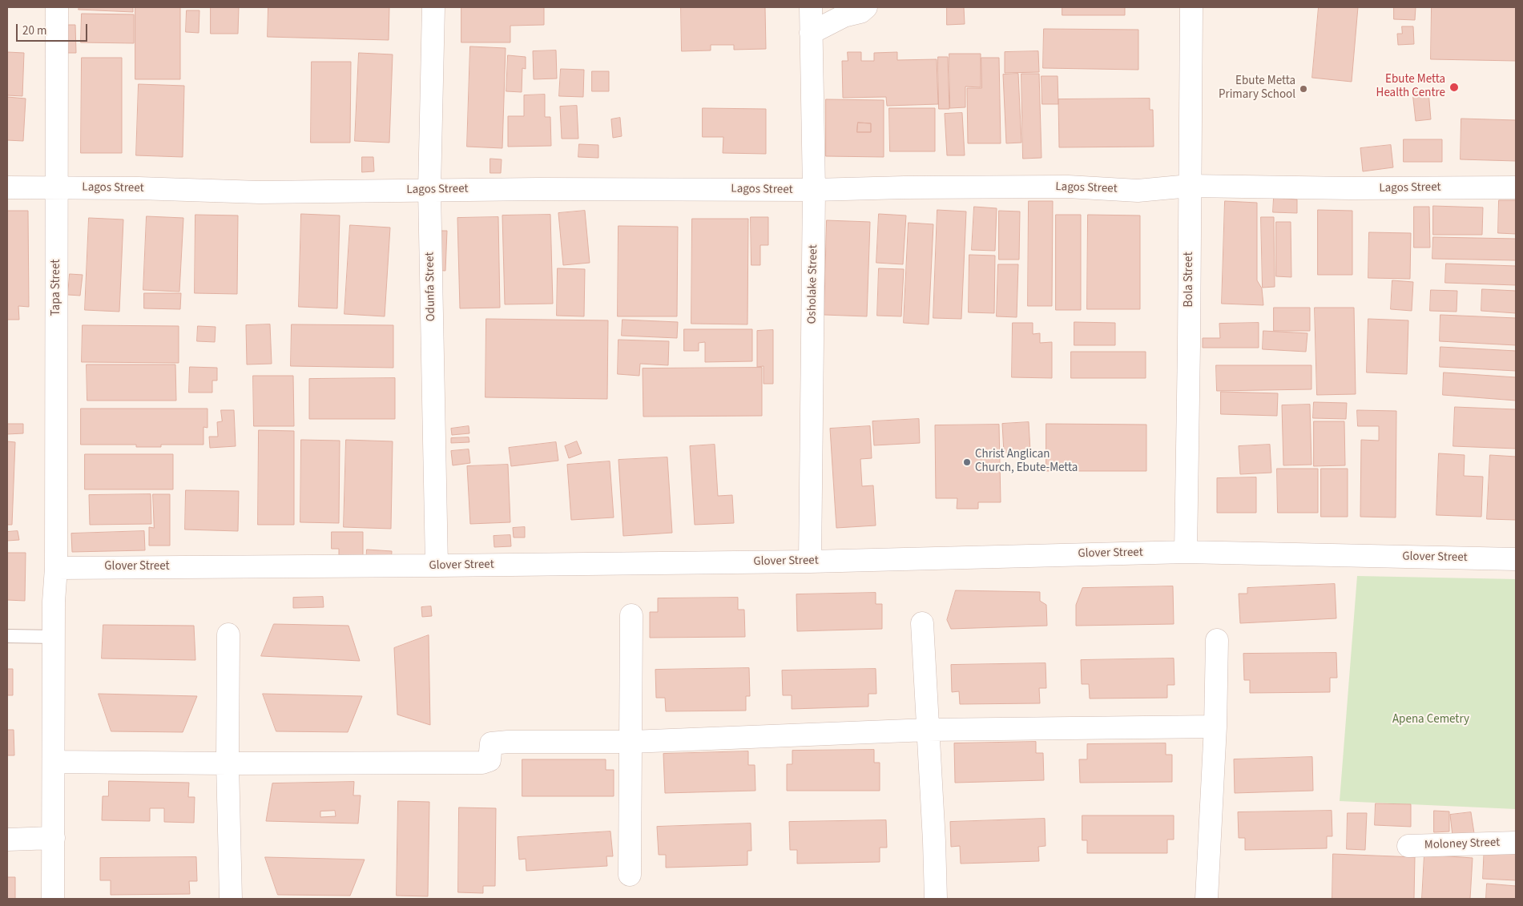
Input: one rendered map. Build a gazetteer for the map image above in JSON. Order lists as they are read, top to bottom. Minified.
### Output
{"streets":{"street":["Lagos Street","Bola Street","Osholake Street","Odunfa Street","Tapa Street","Glover Street","Moloney Street"]},"crossings":[["Lagos Street","Bola Street"],["Lagos Street","Osholake Street"],["Lagos Street","Odunfa Street"],["Lagos Street","Tapa Street"],["Bola Street","Glover Street"],["Osholake Street","Glover Street"],["Odunfa Street","Glover Street"],["Tapa Street","Glover Street"]],"parks":["Apena Cemetry"],"places":["Ebute Metta Health Centre","Ebute Metta Primary School","Christ Anglican Church, Ebute-Metta"],"scale_bar":"20 m"}
